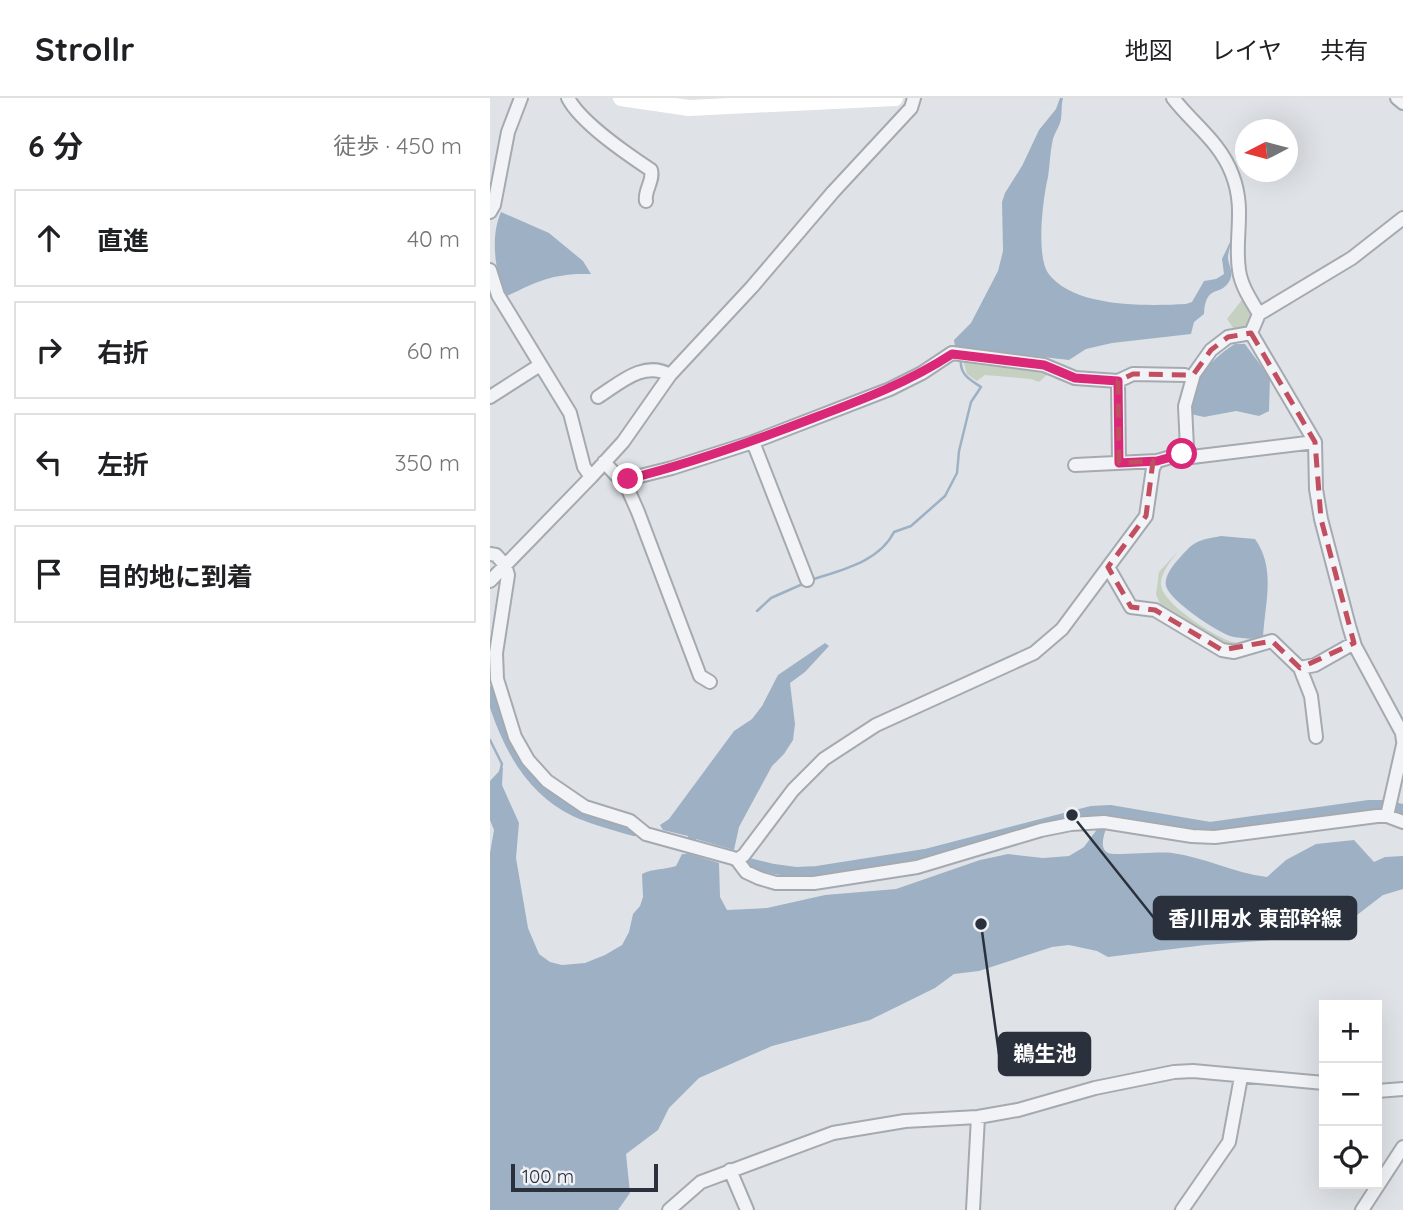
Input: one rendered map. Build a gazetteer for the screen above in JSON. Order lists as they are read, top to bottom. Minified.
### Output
{"places":["香川用水 東部幹線","鵜生池"],"scale_bar":"100 m","north":"left","page":{"header":"Strollr","nav":["地図","レイヤ","共有"],"heading":["6 分","徒歩 · 450 m"],"list":[["直進","40 m"],["右折","60 m"],["左折","350 m"],"目的地に到着"],"map_buttons":["+","−"],"scale":"100 m"}}
